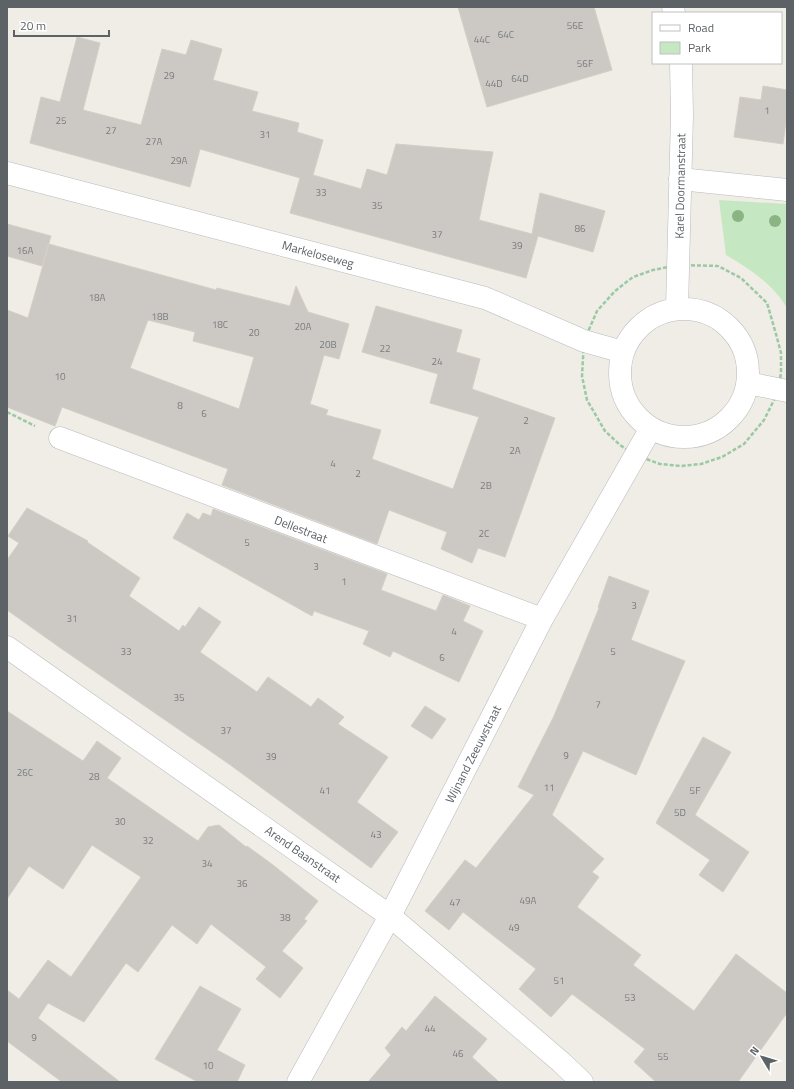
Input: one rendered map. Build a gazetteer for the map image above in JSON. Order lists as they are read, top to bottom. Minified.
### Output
{"streets":{"street":["Karel Doormanstraat","Markeloseweg","Dellestraat","Wijnand Zeeuwstraat","Arend Baanstraat"]},"crossings":[["Karel Doormanstraat","Markeloseweg"],["Karel Doormanstraat","Wijnand Zeeuwstraat"],["Markeloseweg","Wijnand Zeeuwstraat"],["Dellestraat","Wijnand Zeeuwstraat"],["Wijnand Zeeuwstraat","Arend Baanstraat"]],"house_numbers":["56E","64C","44C","56F","29","64D","44D","1","25","27","31","27A","29A","33","35","86","37","39","16A","18A","18B","18C","20A","20","20B","22","24","10","8","6","2","2A","4","2","2B","2C","5","3","1","3","31","4","33","5","6","35","7","37","9","39","26C","28","11","41","5F","5D","30","43","32","34","36","49A","47","38","49","51","53","44","9","46","55","10"],"legend":["Road","Park"],"scale_bar":"20 m","north":"top left"}
